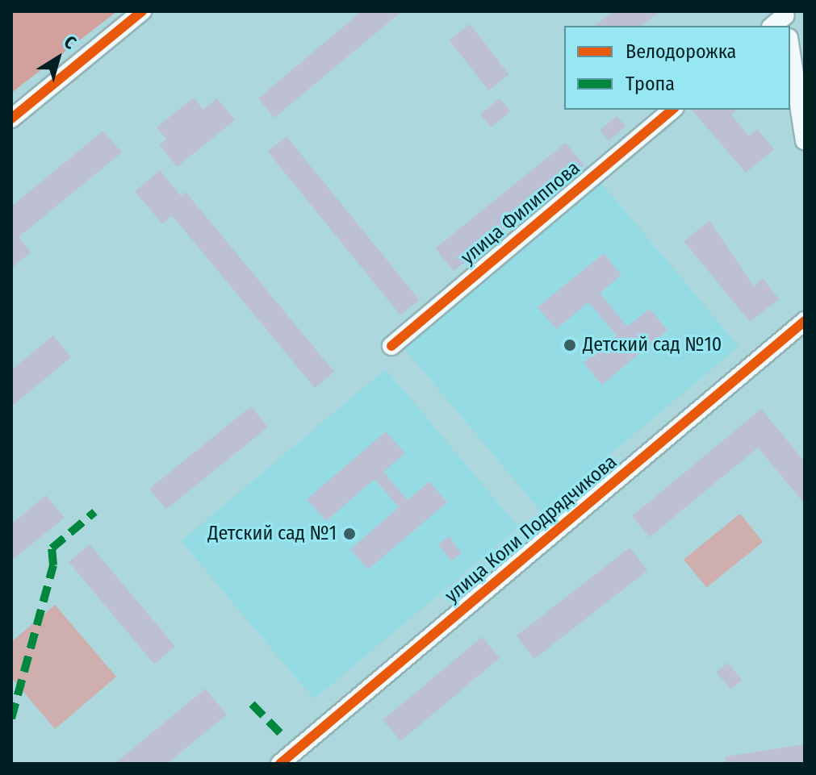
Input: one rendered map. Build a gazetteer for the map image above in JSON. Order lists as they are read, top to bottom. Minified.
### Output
{"streets":{"street":["улица Филиппова","улица Коли Подрядчикова"]},"places":["Детский сад №10","Детский сад №1"],"legend":["Велодорожка","Тропа"],"north":"top right"}
